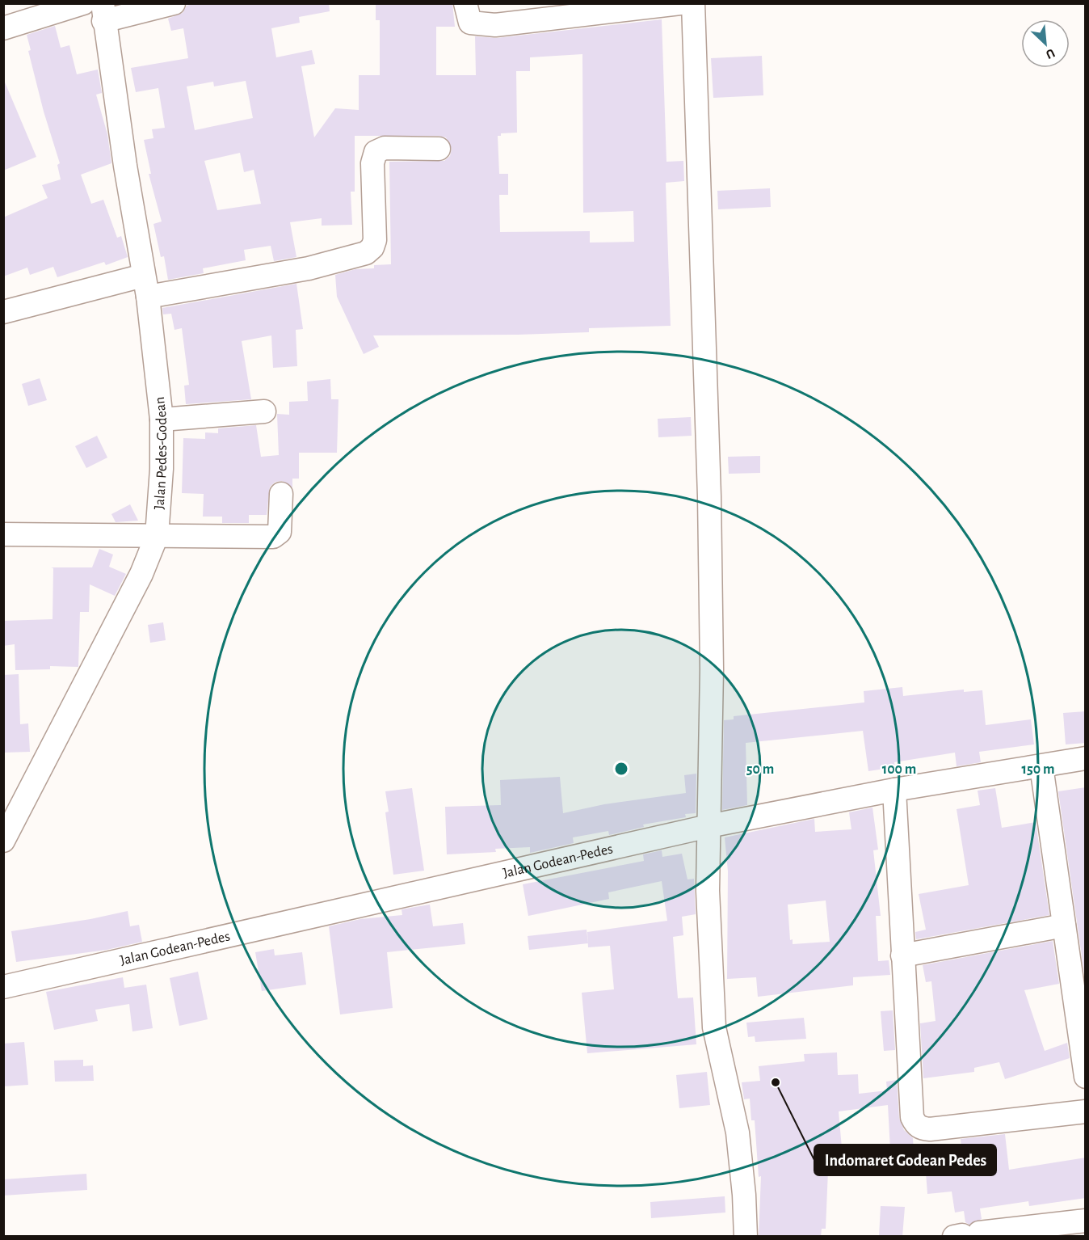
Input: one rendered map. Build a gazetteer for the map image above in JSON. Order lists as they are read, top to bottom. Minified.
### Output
{"streets":{"street":["Jalan Pedes-Godean","Jalan Godean-Pedes"]},"places":["Indomaret Godean Pedes"],"north":"bottom right","rings":["50 m","100 m","150 m"]}
